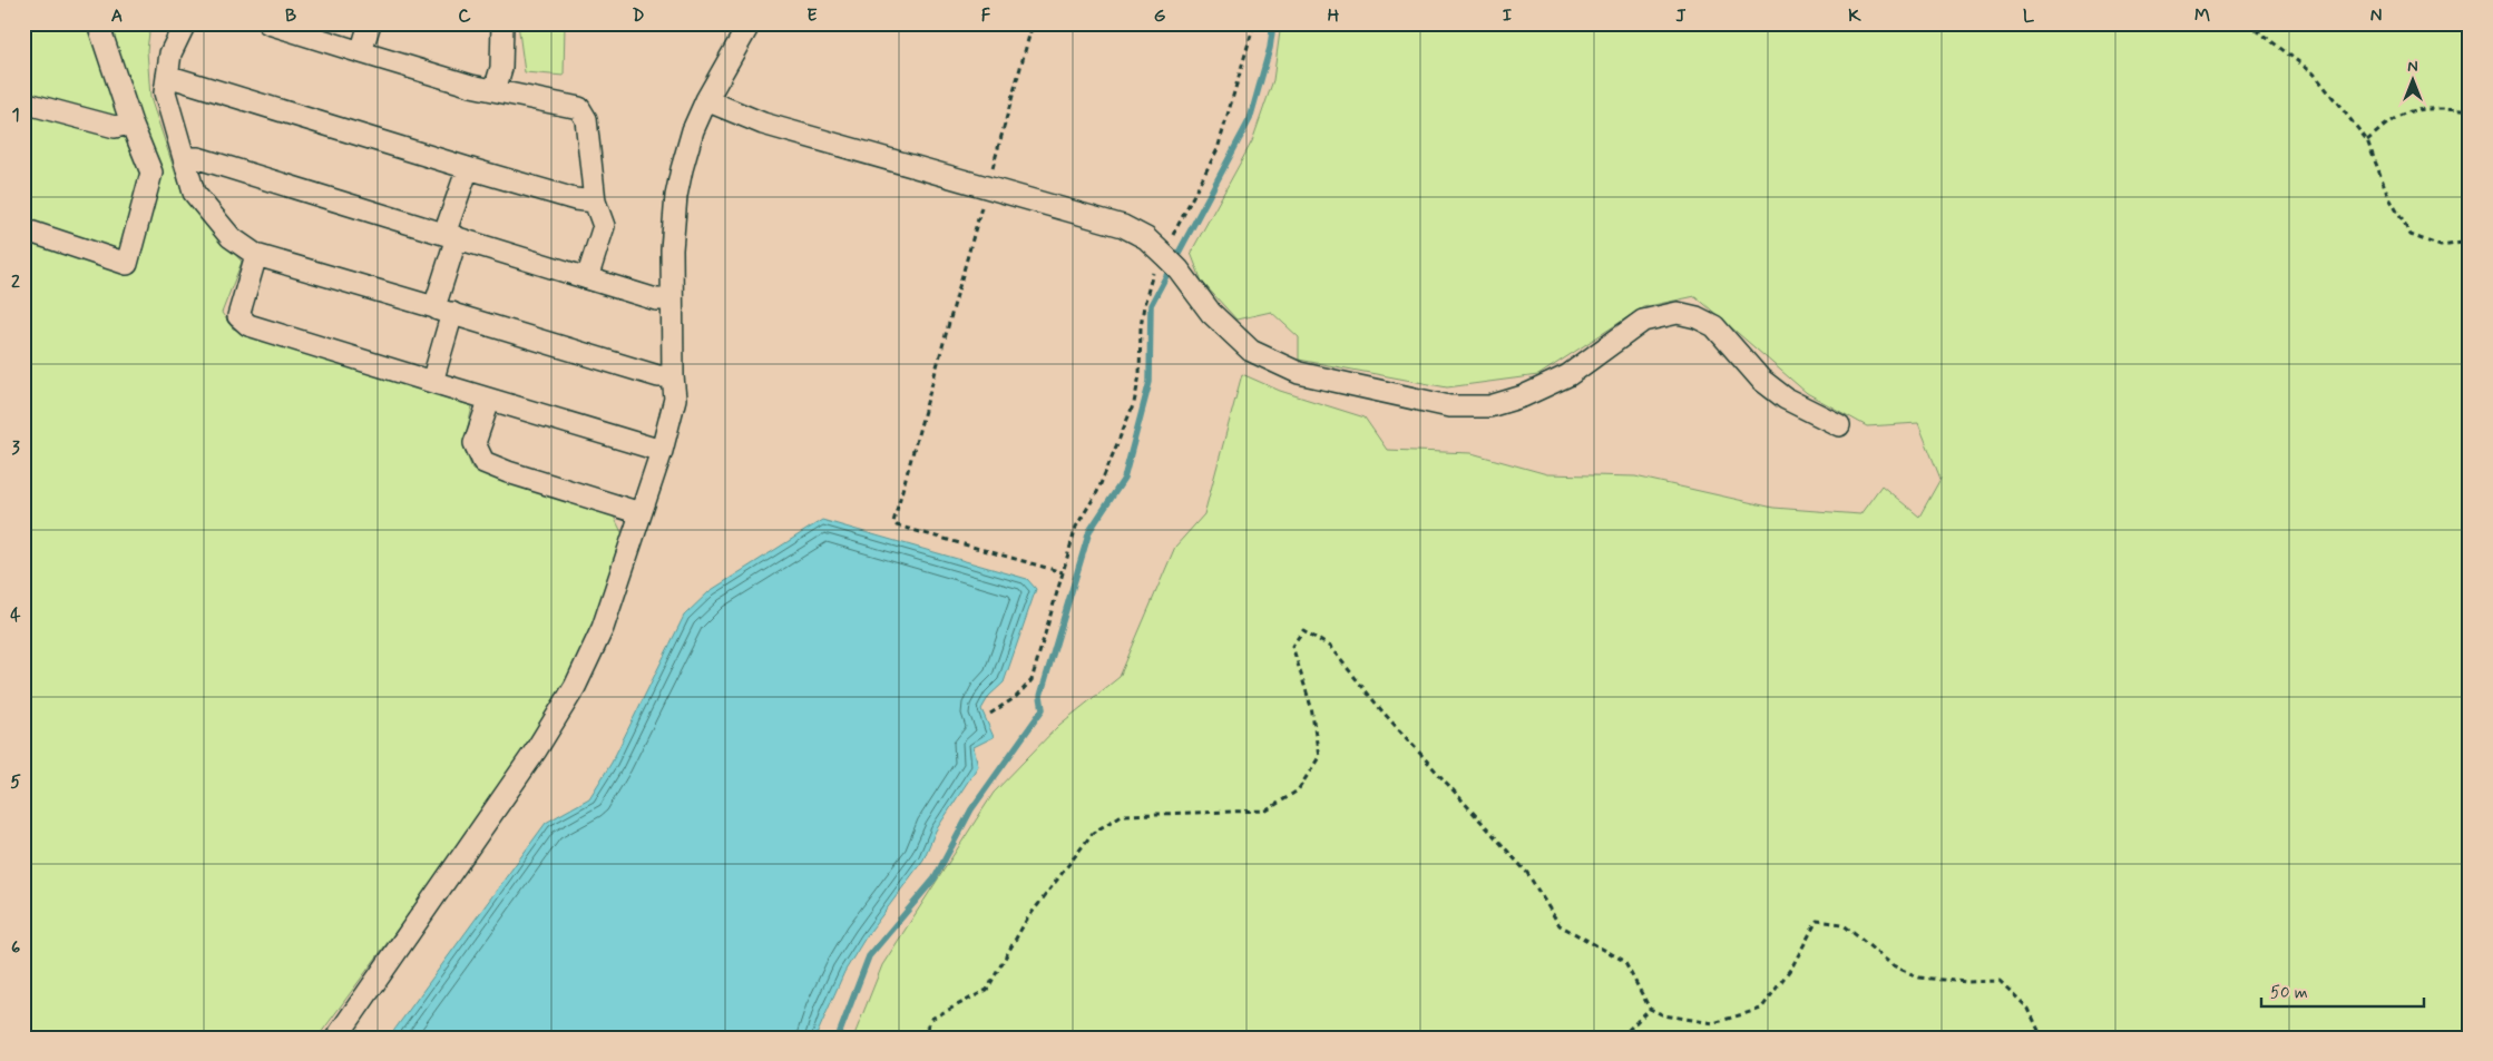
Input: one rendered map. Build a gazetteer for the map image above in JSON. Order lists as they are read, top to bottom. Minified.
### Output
{"scale_bar":"50 m","north":"top","grid":{"columns":["A","B","C","D","E","F","G","H","I","J","K","L","M","N"],"rows":["1","2","3","4","5","6"]}}
